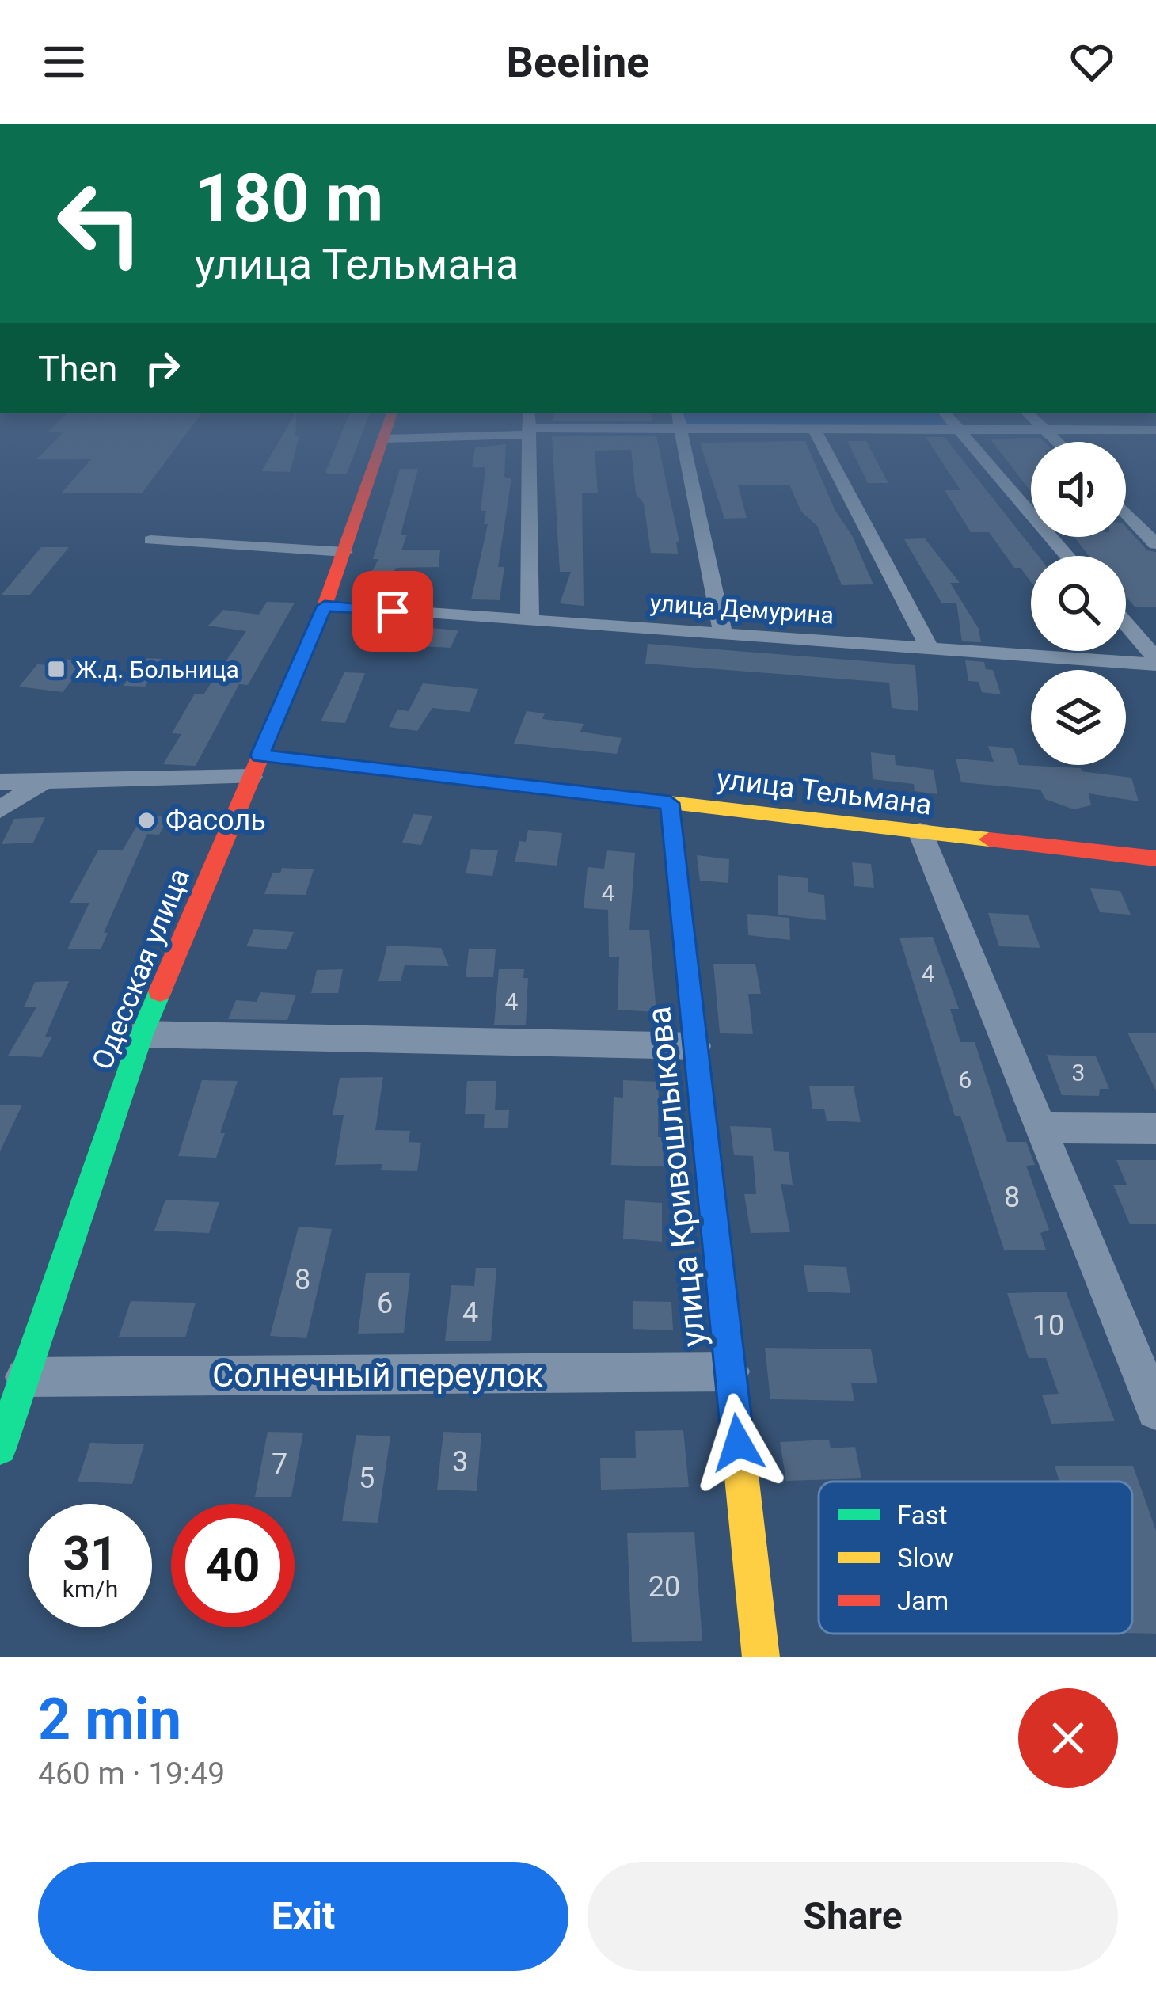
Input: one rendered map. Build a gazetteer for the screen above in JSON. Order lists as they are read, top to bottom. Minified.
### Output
{"streets":{"main road":["улица Тельмана","Одесская улица","улица Кривошлыкова"],"street":["улица Демурина","Солнечный переулок"]},"crossings":[["улица Демурина","Одесская улица"],["улица Тельмана","Одесская улица"],["улица Тельмана","улица Кривошлыкова"],["Одесская улица","Солнечный переулок"],["улица Кривошлыкова","Солнечный переулок"]],"places":{"transit":["Ж.д. Больница"],"other":["Фасоль"]},"house_numbers":["4","4","4","3","6","8","8","6","4","10","3","7","5","20"],"legend":["Fast","Slow","Jam"],"page":{"header":"Beeline","turn":["180 m","улица Тельмана"],"then":"Then","speed":"31 km/h","limit":"40","heading":["2 min","460 m · 19:49"],"buttons":["Exit","Share"]}}
